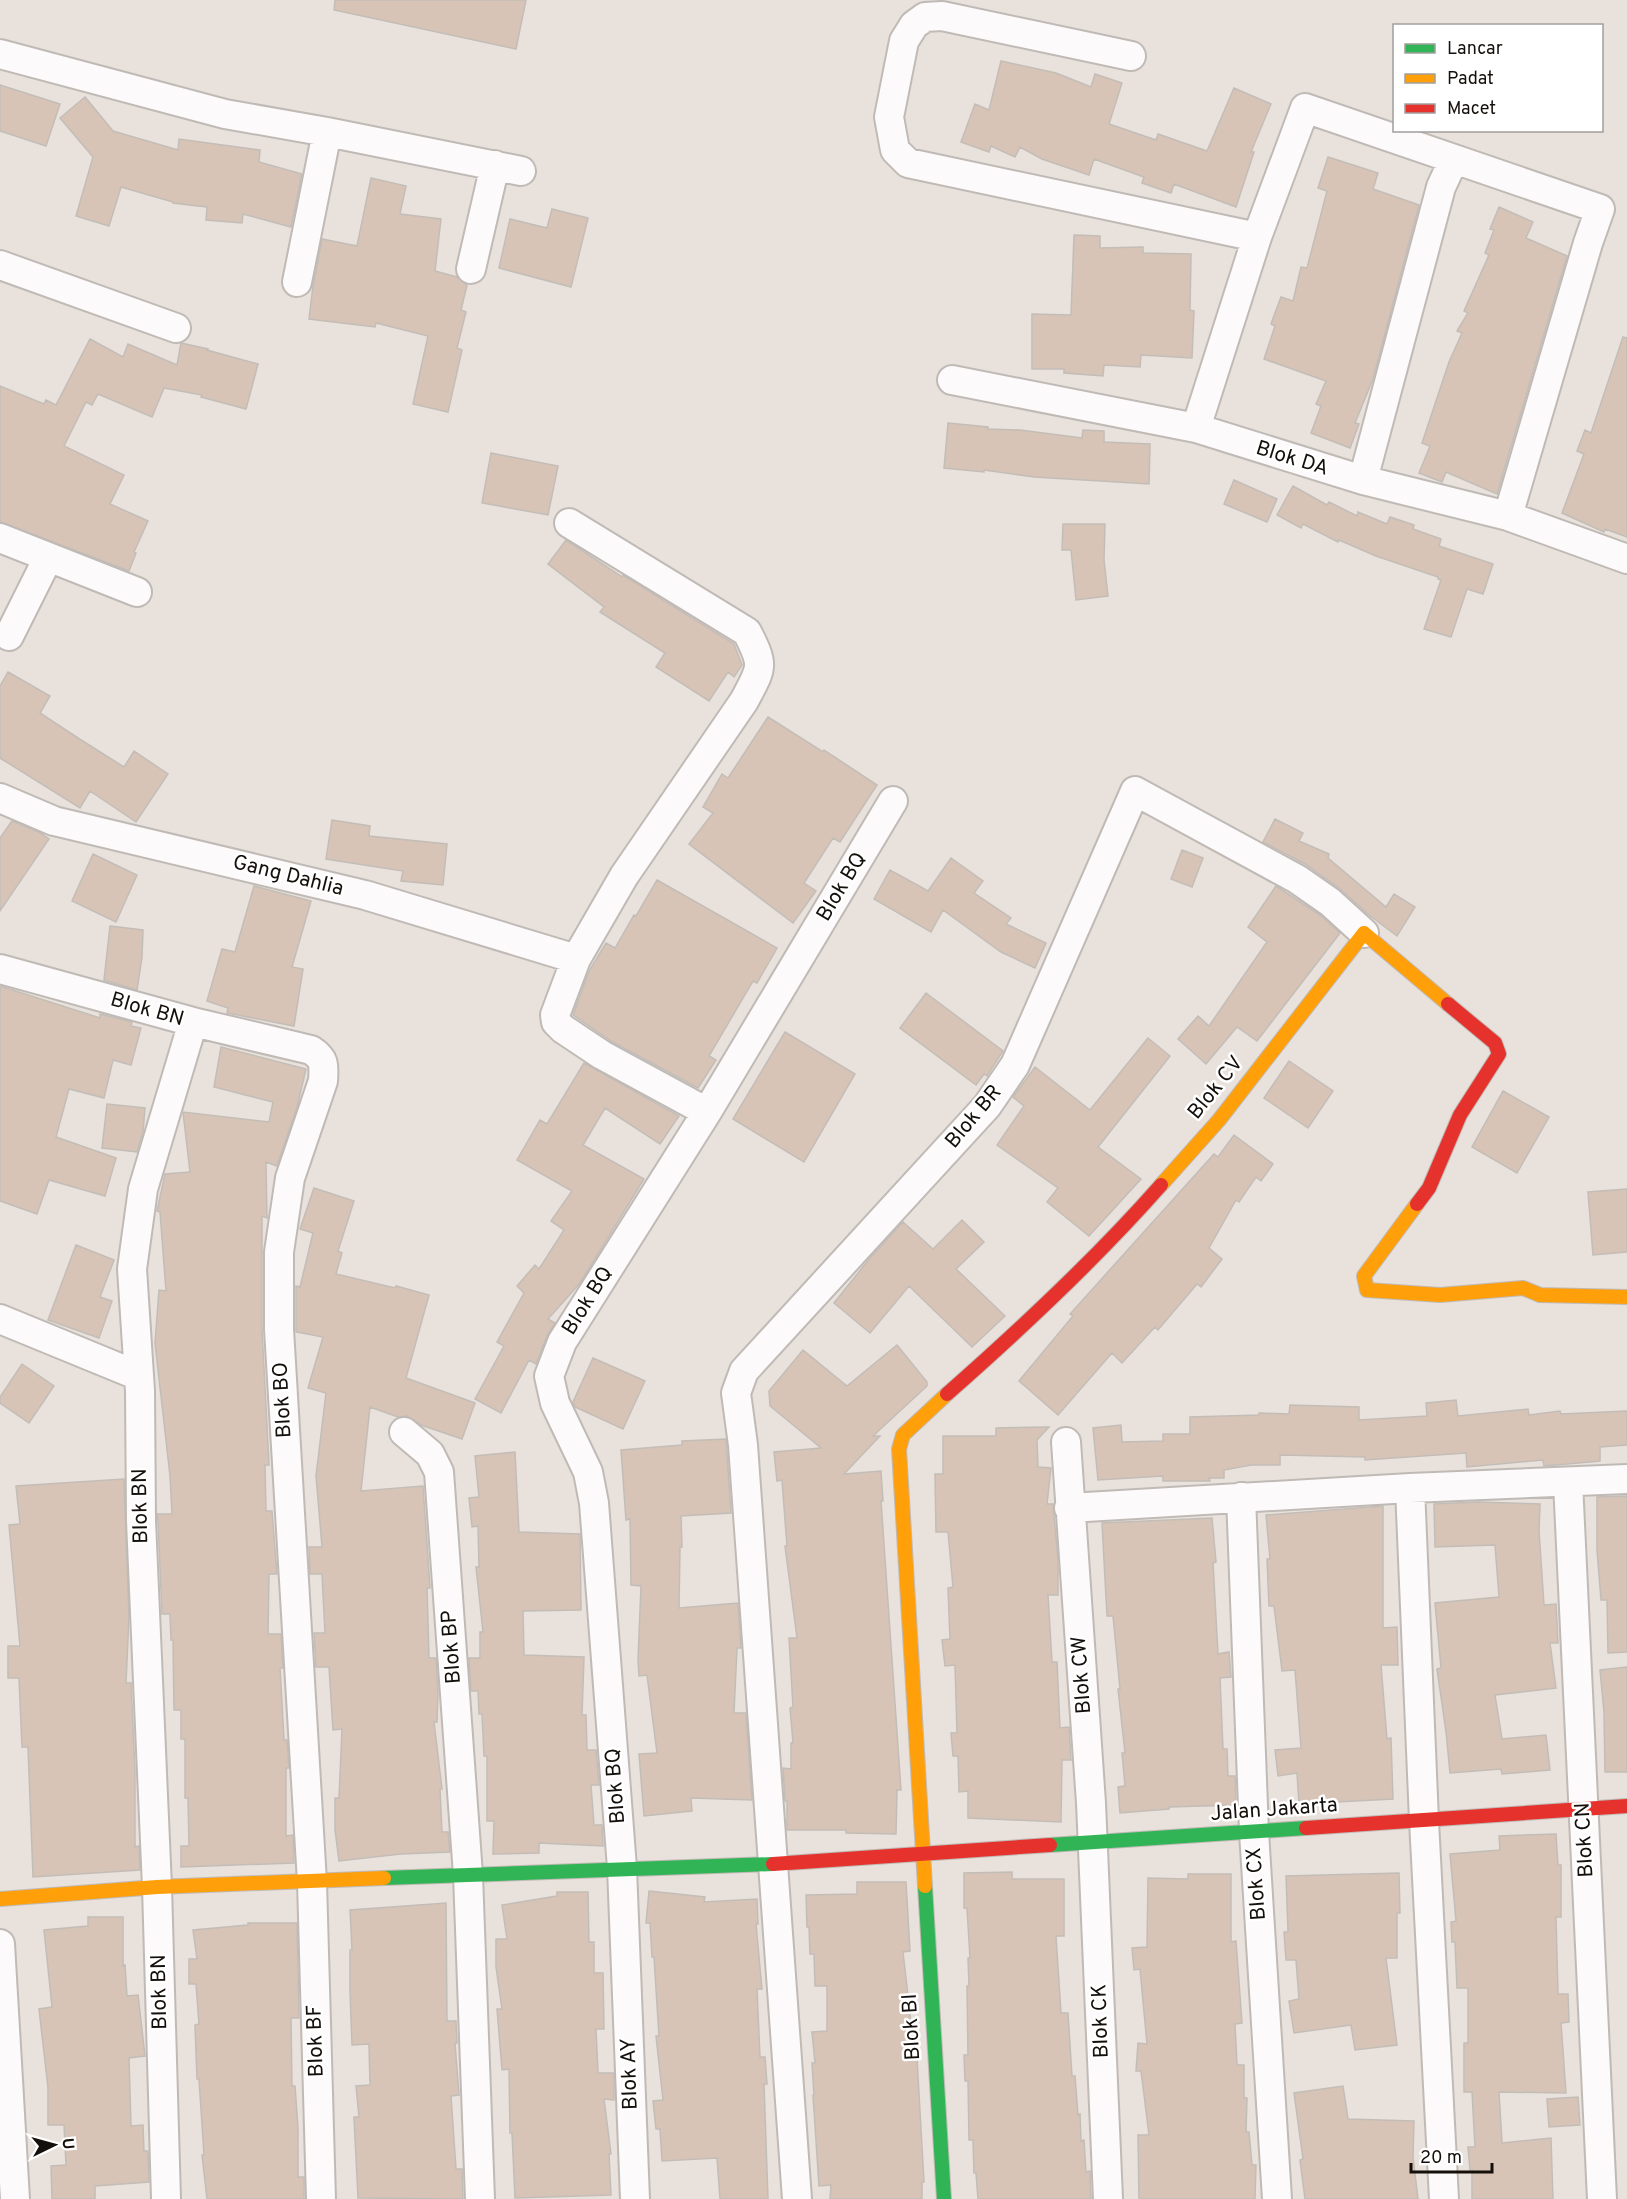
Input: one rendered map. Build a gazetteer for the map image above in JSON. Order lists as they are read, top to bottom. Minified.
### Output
{"streets":{"street":["Blok DA","Gang Dahlia","Blok BQ","Blok BN","Blok CV","Blok BR","Blok BO","Blok BP","Blok CW","Jalan Jakarta","Blok CN","Blok CX","Blok CK","Blok BI","Blok BF","Blok AY"]},"crossings":[["Blok BQ","Jalan Jakarta"],["Blok BQ","Blok AY"],["Blok BN","Blok BO"],["Blok BN","Jalan Jakarta"],["Blok CV","Blok BR"],["Blok CV","Blok BI"],["Blok BR","Jalan Jakarta"],["Blok BO","Jalan Jakarta"],["Blok BO","Blok BF"],["Blok BP","Jalan Jakarta"],["Blok CW","Jalan Jakarta"],["Blok CW","Blok CK"],["Jalan Jakarta","Blok CN"],["Jalan Jakarta","Blok CX"],["Jalan Jakarta","Blok CK"],["Jalan Jakarta","Blok BI"],["Jalan Jakarta","Blok BF"]],"legend":["Lancar","Padat","Macet"],"scale_bar":"20 m","north":"right"}
